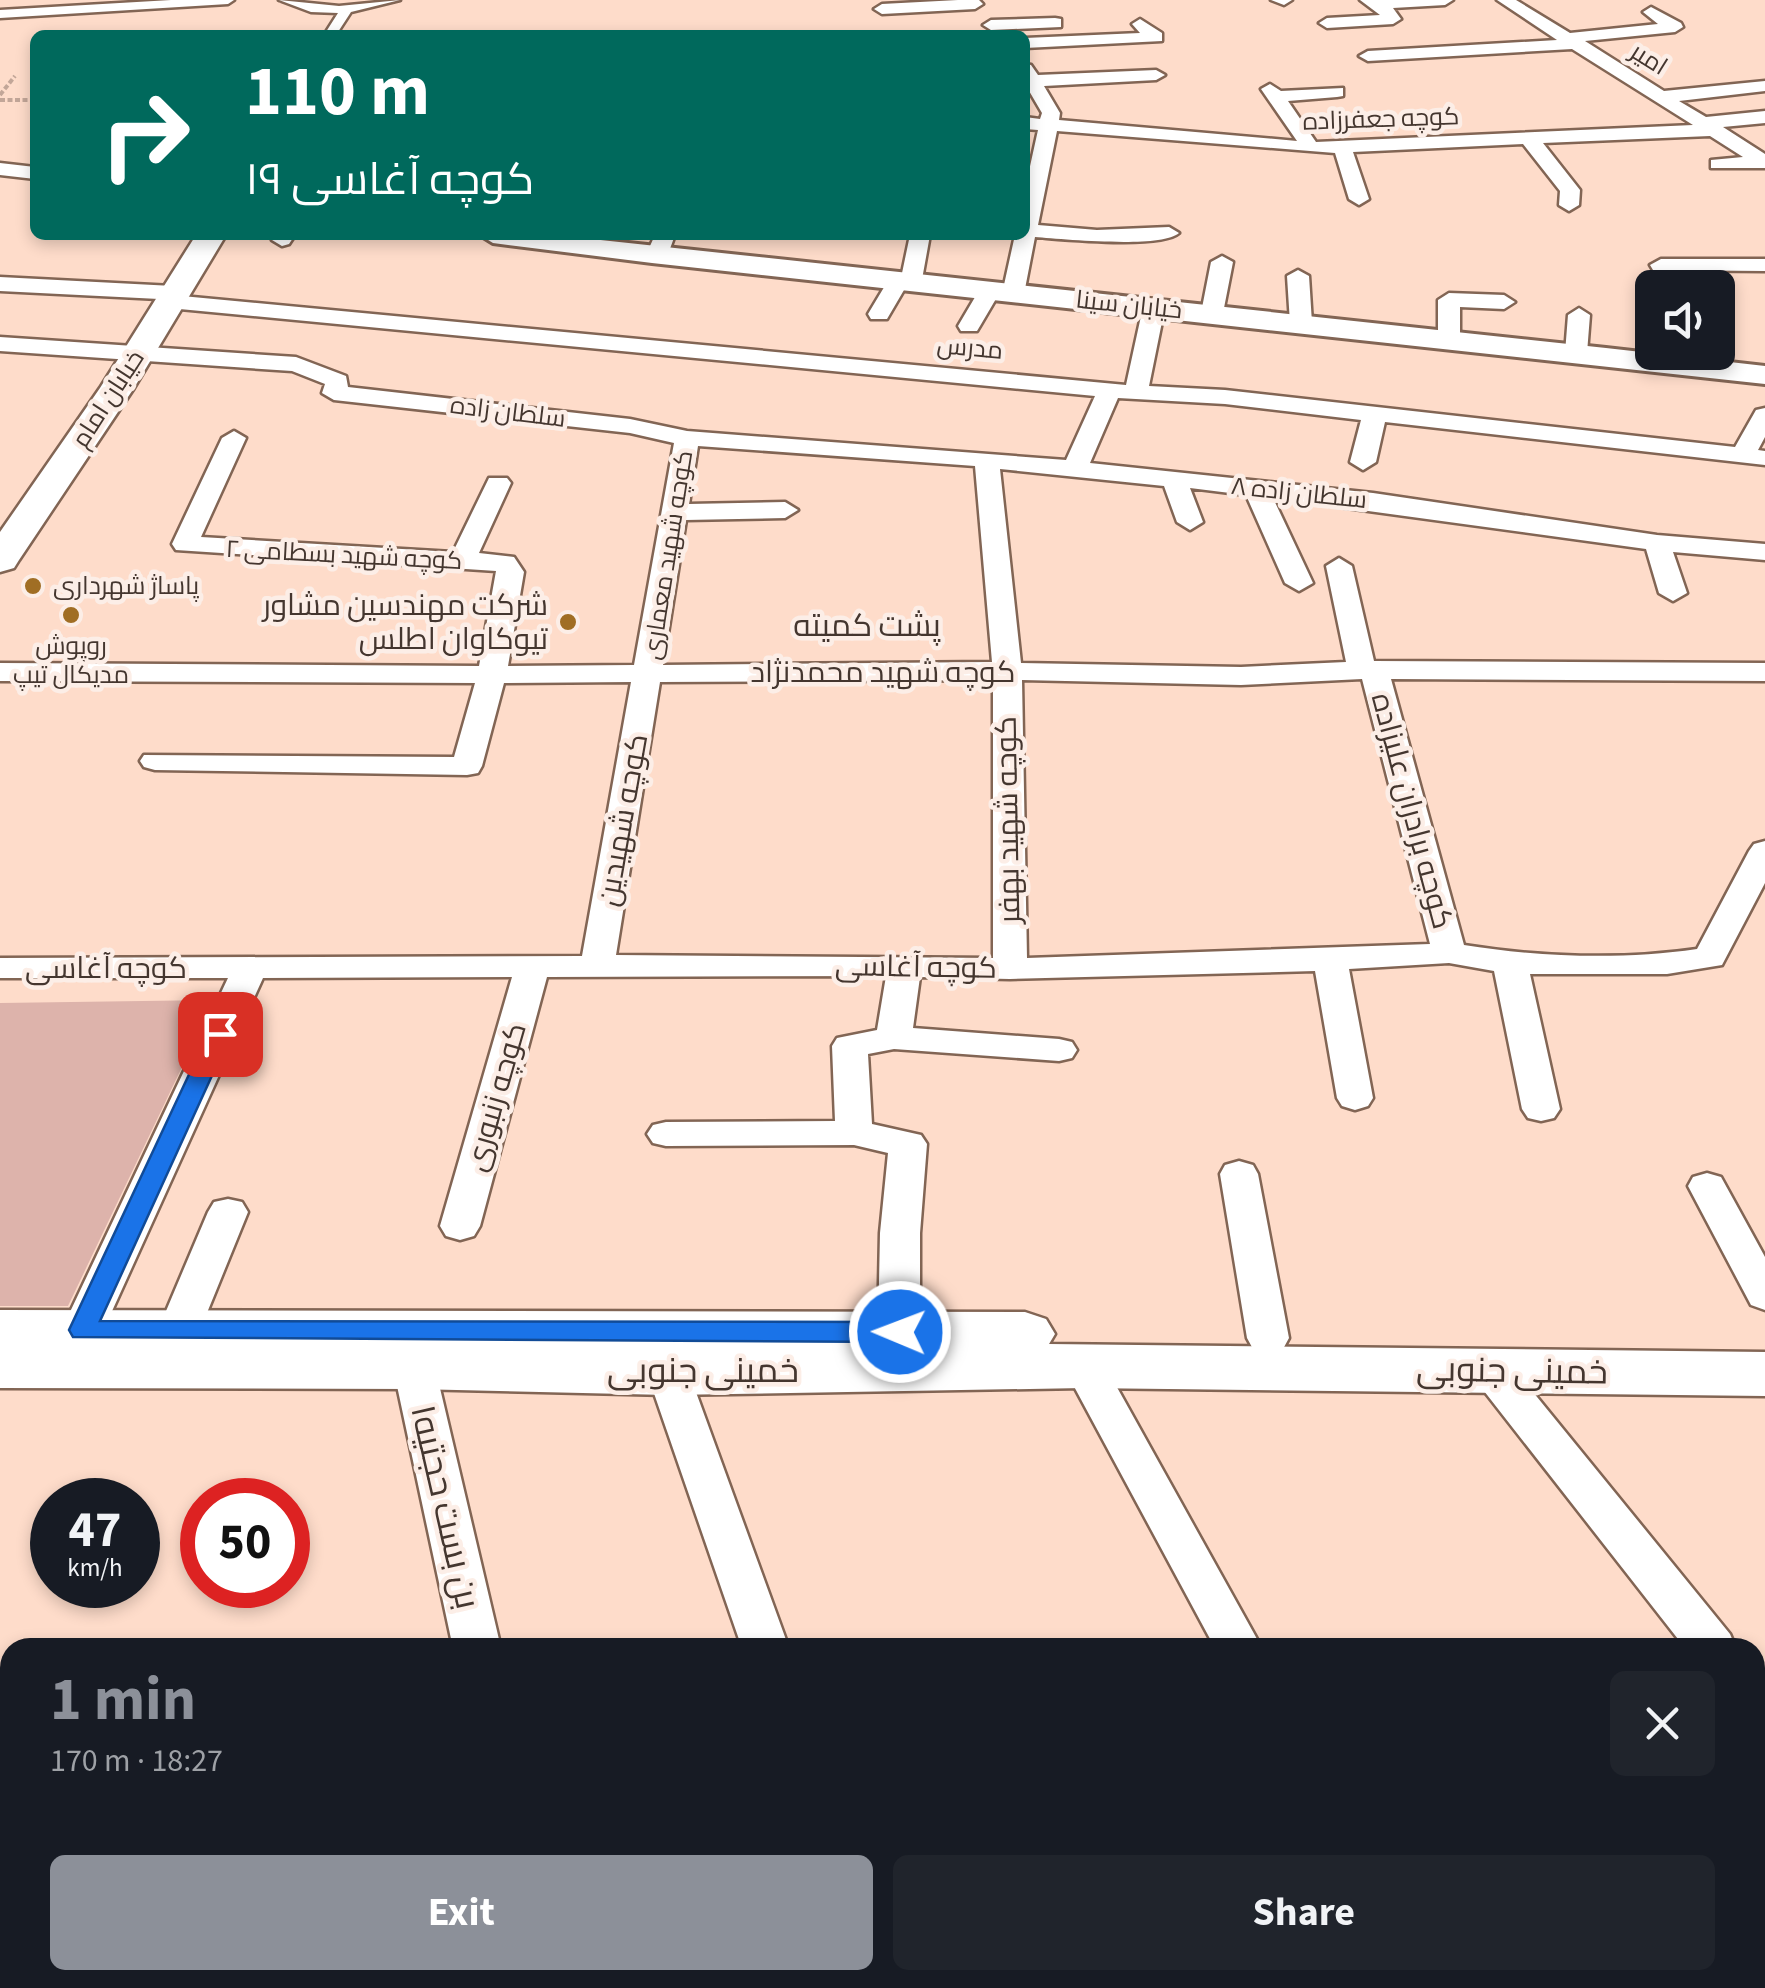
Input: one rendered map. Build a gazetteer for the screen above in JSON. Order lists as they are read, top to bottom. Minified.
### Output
{"streets":{"main road":["خیابان امام","خمینی جنوبی"],"street":["امیر","کوچه جعفرزاده","خیابان سینا","مدرس","سلطان زاده","سلطان زاده ۸","کوچه شهید بسطامی ۲","کوچه شهید معماری","کوچه شهید محمدنژاد","کوچه برادران علیزاده","کوچه شهیدین","کوچه شهید بهفر","کوچه آغاسی","کوچه زنبوری","بن بست حجتیه۱"]},"crossings":[["امیر","کوچه جعفرزاده"],["مدرس","خیابان امام"],["خیابان امام","سلطان زاده"],["سلطان زاده","سلطان زاده ۸"],["سلطان زاده","کوچه شهید معماری"],["سلطان زاده ۸","کوچه شهید بهفر"],["کوچه شهید بسطامی ۲","کوچه شهید محمدنژاد"],["کوچه شهید معماری","کوچه شهید محمدنژاد"],["کوچه شهید معماری","کوچه شهیدین"],["کوچه شهید محمدنژاد","کوچه برادران علیزاده"],["کوچه شهید محمدنژاد","کوچه شهیدین"],["کوچه شهید محمدنژاد","کوچه شهید بهفر"],["کوچه برادران علیزاده","کوچه آغاسی"],["کوچه شهیدین","کوچه آغاسی"],["کوچه شهید بهفر","کوچه آغاسی"],["کوچه آغاسی","کوچه زنبوری"],["خمینی جنوبی","بن بست حجتیه۱"]],"districts":["پشت کمیته"],"places":["پاساژ شهرداری","روپوش مدیکال تیپ","شرکت مهندسین مشاور تیوکاوان اطلس"],"page":{"turn":["110 m","کوچه آغاسی ۱۹"],"speed":"47 km/h","limit":"50","heading":["1 min","170 m · 18:27"],"buttons":["Exit","Share"]}}
